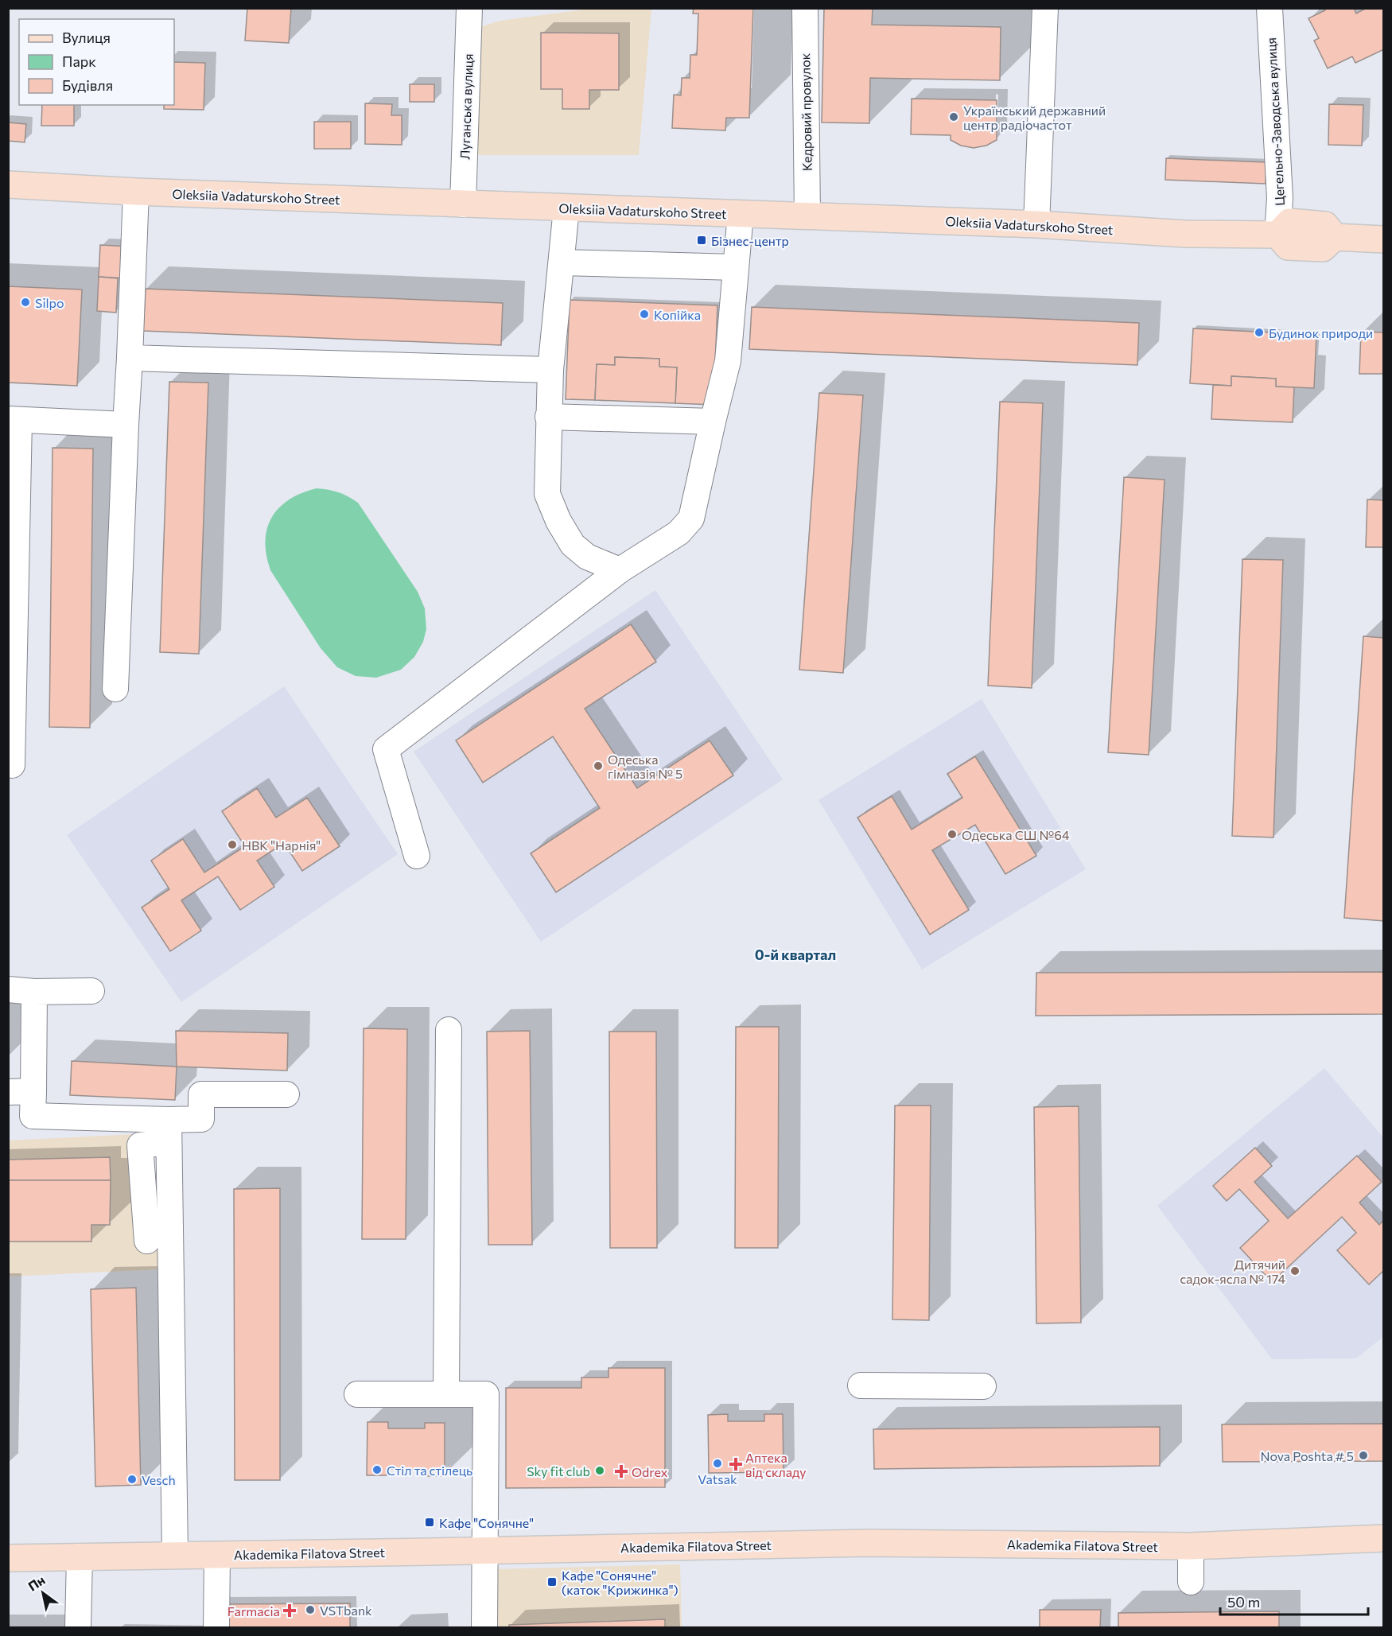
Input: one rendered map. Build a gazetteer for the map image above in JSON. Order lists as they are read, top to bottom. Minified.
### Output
{"streets":{"main road":["Oleksiia Vadaturskoho Street","Akademika Filatova Street"],"street":["Луганська вулиця","Кедровий провулок","Цегельно-Заводська вулиця"]},"crossings":[["Луганська вулиця","Oleksiia Vadaturskoho Street"],["Кедровий провулок","Oleksiia Vadaturskoho Street"],["Цегельно-Заводська вулиця","Oleksiia Vadaturskoho Street"]],"districts":["0-й квартал"],"places":{"other":["Український державний центр радіочастот","Silpo","Копійка","Будинок природи","Одеська гімназія № 5","Одеська СШ №64","НВК \"Нарнія\"","Дитячий садок-ясла № 174","Nova Poshta # 5","Vatsak","Стіл та стілець","Sky fit club","Vesch","VSTbank"],"transit":["Бізнес-центр","Кафе \"Сонячне\"","Кафе \"Сонячне\" (каток \"Крижинка\")"],"health":["Аптека від складу","Odrex","Farmacia"]},"legend":["Вулиця","Парк","Будівля"],"scale_bar":"50 m","north":"top left"}
